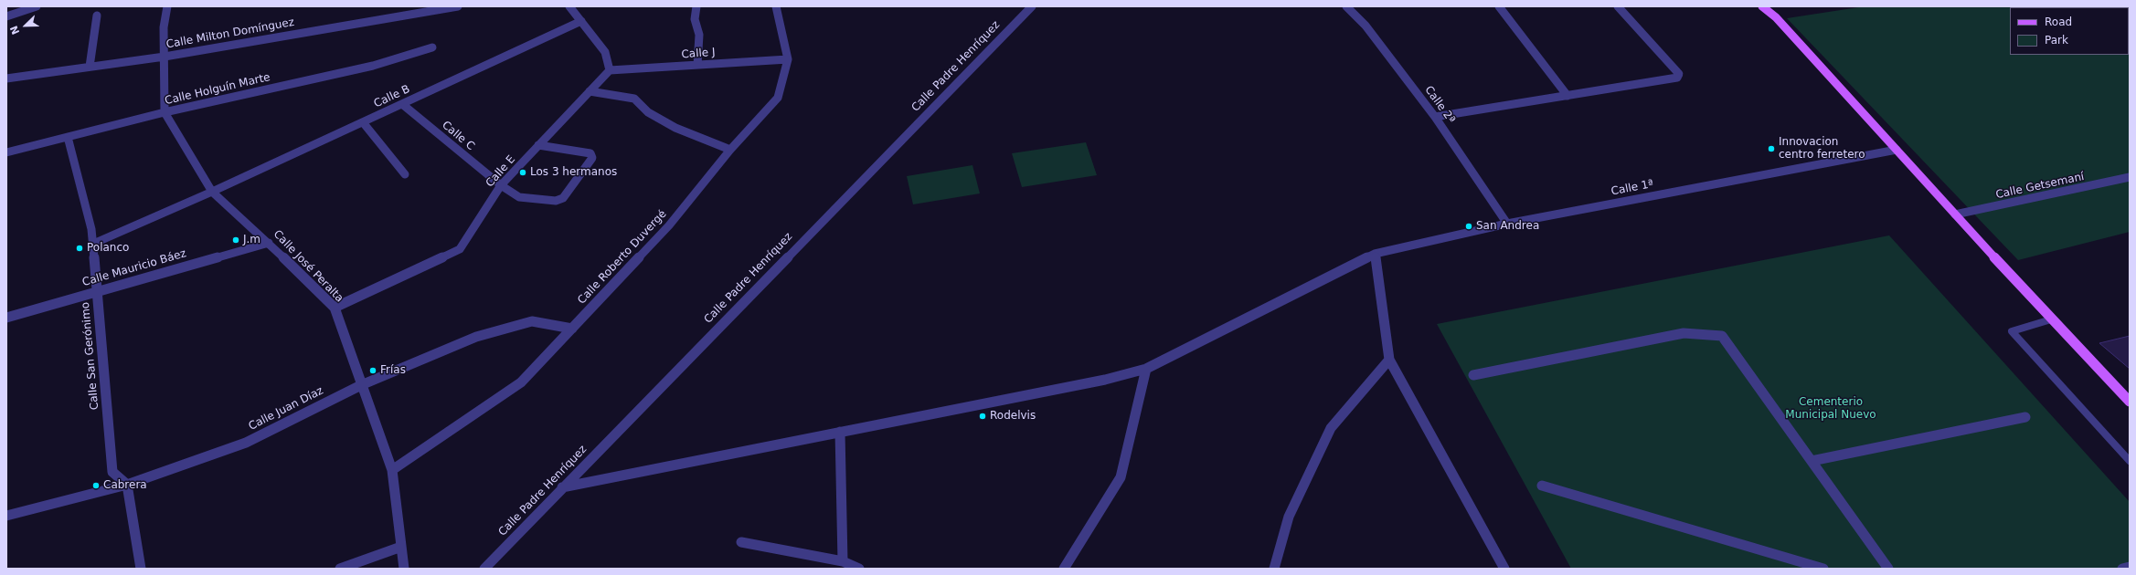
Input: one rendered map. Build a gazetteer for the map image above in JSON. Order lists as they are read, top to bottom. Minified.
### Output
{"streets":{"street":["Calle Milton Domínguez","Calle J","Calle Padre Henríquez","Calle Holguín Marte","Calle B","Calle 2ª","Calle C","Calle E","Calle Getsemaní","Calle 1ª","Calle Roberto Duvergé","Calle José Peralta","Calle Mauricio Báez","Calle San Gerónimo","Calle Juan Díaz"]},"crossings":[["Calle J","Calle E"],["Calle J","Calle Roberto Duvergé"],["Calle Padre Henríquez","Calle 1ª"],["Calle Holguín Marte","Calle José Peralta"],["Calle Holguín Marte","Calle San Gerónimo"],["Calle B","Calle C"],["Calle B","Calle José Peralta"],["Calle B","Calle San Gerónimo"],["Calle 2ª","Calle 1ª"],["Calle C","Calle E"],["Calle E","Calle José Peralta"],["Calle Roberto Duvergé","Calle José Peralta"],["Calle Roberto Duvergé","Calle Juan Díaz"],["Calle José Peralta","Calle Mauricio Báez"],["Calle José Peralta","Calle Juan Díaz"],["Calle Mauricio Báez","Calle San Gerónimo"],["Calle San Gerónimo","Calle Juan Díaz"]],"parks":["Cementerio Municipal Nuevo"],"places":["Innovacion centro ferretero","Los 3 hermanos","San Andrea","J.m","Polanco","Frías","Rodelvis","Cabrera"],"legend":["Road","Park"],"north":"bottom left"}
